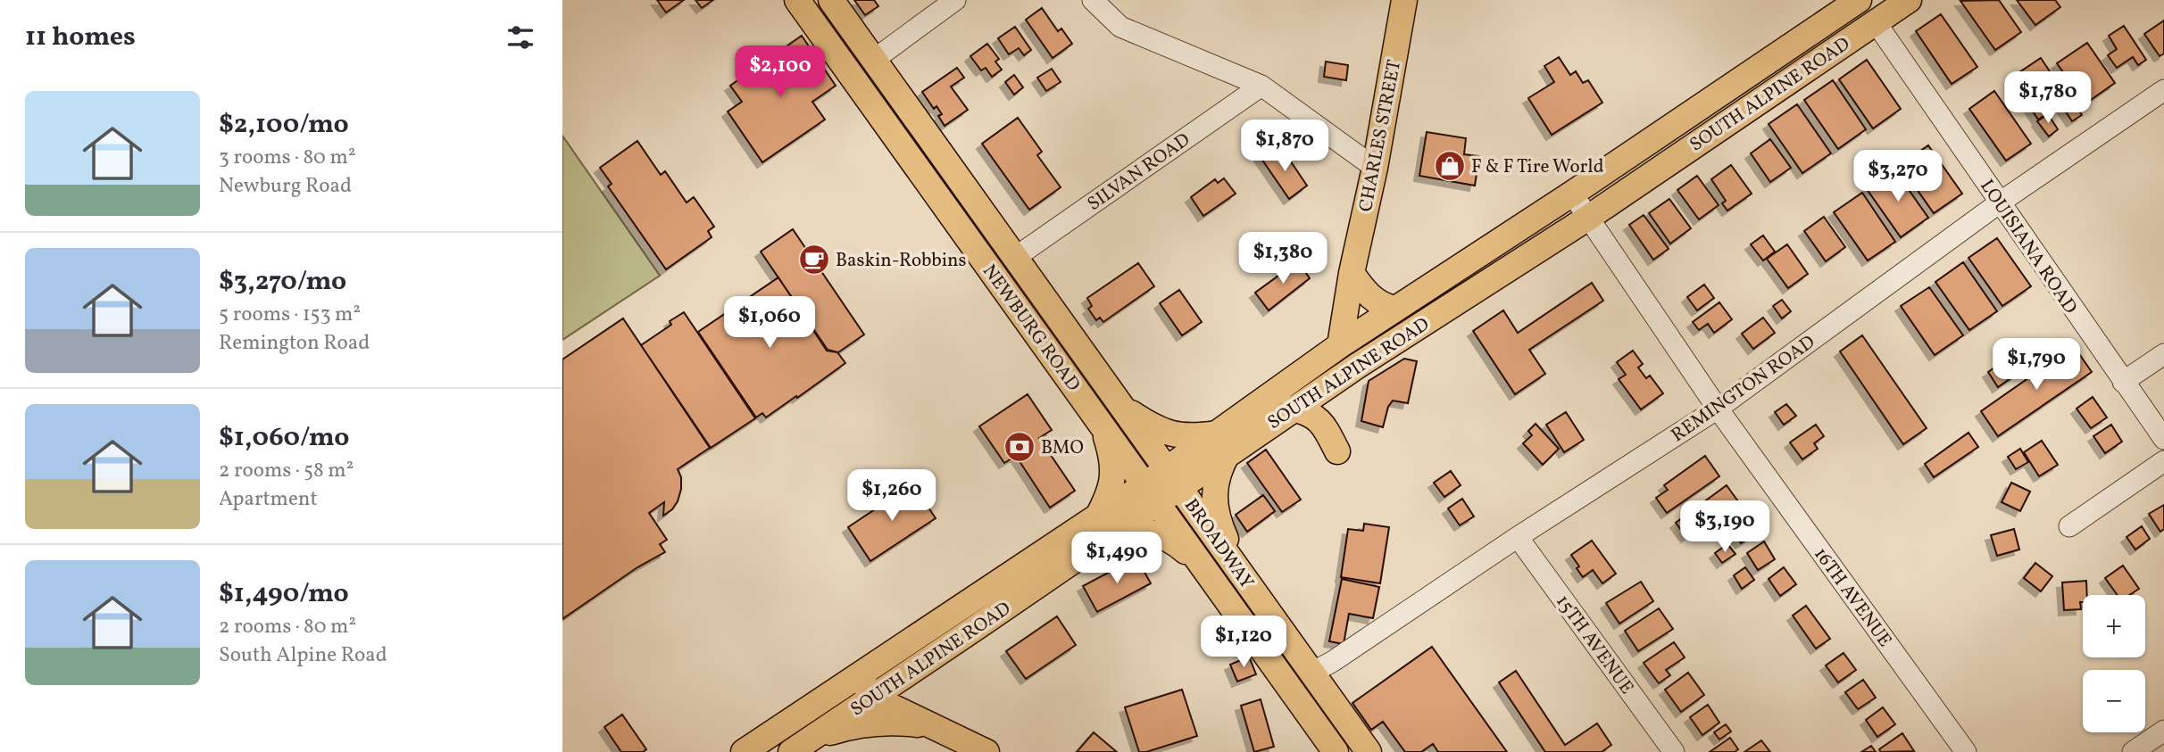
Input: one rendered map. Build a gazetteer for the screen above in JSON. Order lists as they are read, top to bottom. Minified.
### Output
{"streets":{"main road":["SOUTH ALPINE ROAD","CHARLES STREET","NEWBURG ROAD","BROADWAY"],"street":["SILVAN ROAD","LOUISIANA ROAD","REMINGTON ROAD","16TH AVENUE","15TH AVENUE"]},"crossings":[["SOUTH ALPINE ROAD","CHARLES STREET"],["SOUTH ALPINE ROAD","LOUISIANA ROAD"],["SOUTH ALPINE ROAD","NEWBURG ROAD"],["SOUTH ALPINE ROAD","BROADWAY"],["SOUTH ALPINE ROAD","16TH AVENUE"],["SILVAN ROAD","NEWBURG ROAD"],["LOUISIANA ROAD","REMINGTON ROAD"],["NEWBURG ROAD","BROADWAY"],["REMINGTON ROAD","BROADWAY"],["REMINGTON ROAD","16TH AVENUE"],["REMINGTON ROAD","15TH AVENUE"]],"places":{"shop":["F & F Tire World"],"cafe":["Baskin-Robbins"],"bank":["BMO"]},"page":{"heading":"11 homes","price":["$2,100","$1,780","$1,870","$3,270","$1,380","$1,060","$1,790","$1,260","$3,190","$1,490","$1,120"],"list":[{"name":"$2,100/mo","note":"3 rooms · 80 m² · Newburg Road"},{"name":"$3,270/mo","note":"5 rooms · 153 m² · Remington Road"},{"name":"$1,060/mo","note":"2 rooms · 58 m² · Apartment"},{"name":"$1,490/mo","note":"2 rooms · 80 m² · South Alpine Road"}],"map_buttons":["+","−"]}}
